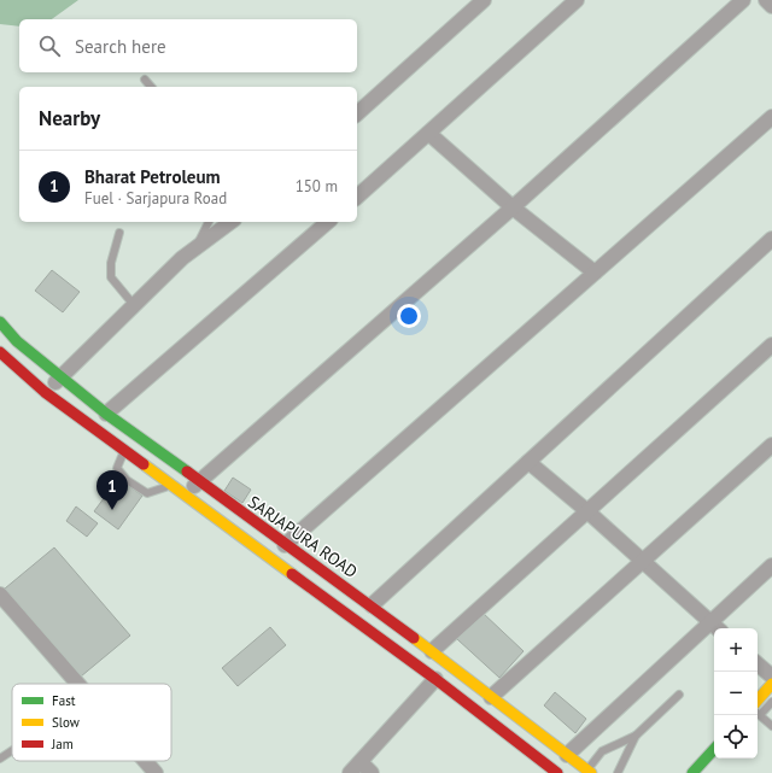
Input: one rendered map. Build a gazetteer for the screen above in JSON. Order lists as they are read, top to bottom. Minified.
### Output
{"streets":{"main road":["SARJAPURA ROAD"]},"legend":["Fast","Slow","Jam"],"page":{"search":"Search here","heading":"Nearby","list":[{"mark":"1","name":"Bharat Petroleum","note":"Fuel · Sarjapura Road","value":"150 m"}],"pins":"1","map_buttons":["+","−"]}}
